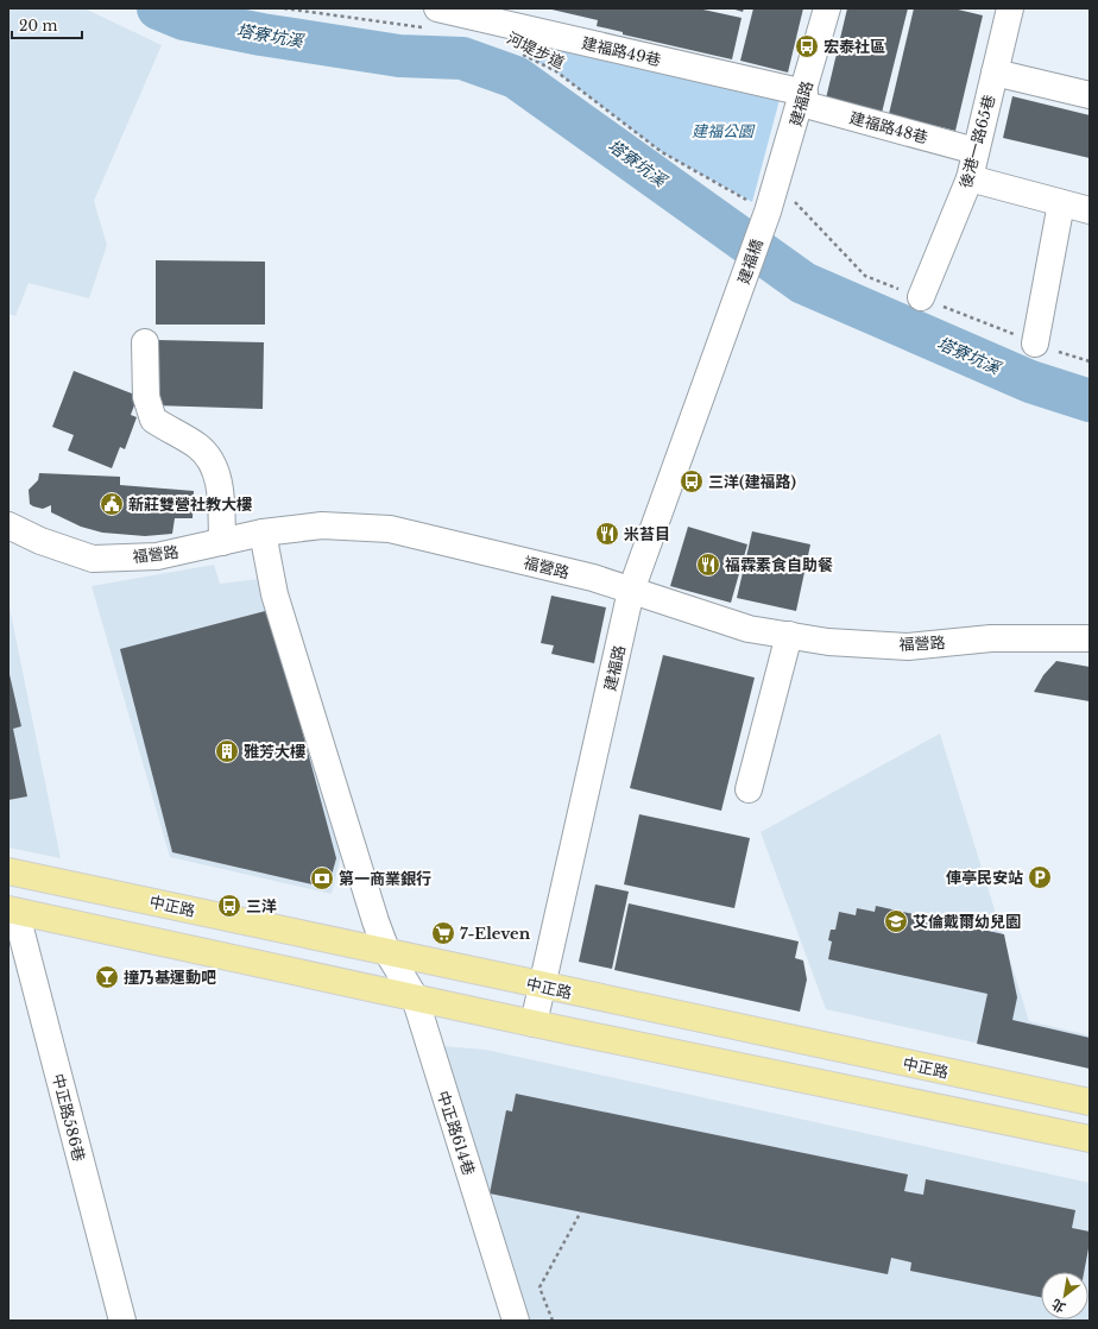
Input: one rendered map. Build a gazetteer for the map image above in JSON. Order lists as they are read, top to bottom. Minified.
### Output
{"streets":{"main road":["中正路"],"street":["建福路49巷","建福路","建福路48巷","後港一路65巷","建福橋","福營路","中正路586巷","中正路614巷"],"path":["河堤步道"]},"crossings":[["河堤步道","建福路"],["河堤步道","建福橋"],["建福路49巷","建福路"],["建福路49巷","建福路48巷"],["建福路","建福路48巷"],["建福路","建福橋"],["建福路","福營路"],["建福路","中正路"],["建福路48巷","後港一路65巷"],["福營路","中正路614巷"],["中正路","中正路614巷"]],"water":["塔寮坑溪"],"parks":["建福公園"],"places":{"bus stop":["宏泰社區","三洋(建福路)","三洋"],"public building":["新莊雙營社教大樓"],"restaurant":["米苔目","福霖素食自助餐"],"building":["雅芳大樓"],"parking":["俥亭民安站"],"bank":["第一商業銀行"],"school or university":["艾倫戴爾幼兒園"],"supermarket":["7-Eleven"],"bar":["撞乃基運動吧"]},"scale_bar":"20 m","north":"bottom left"}
